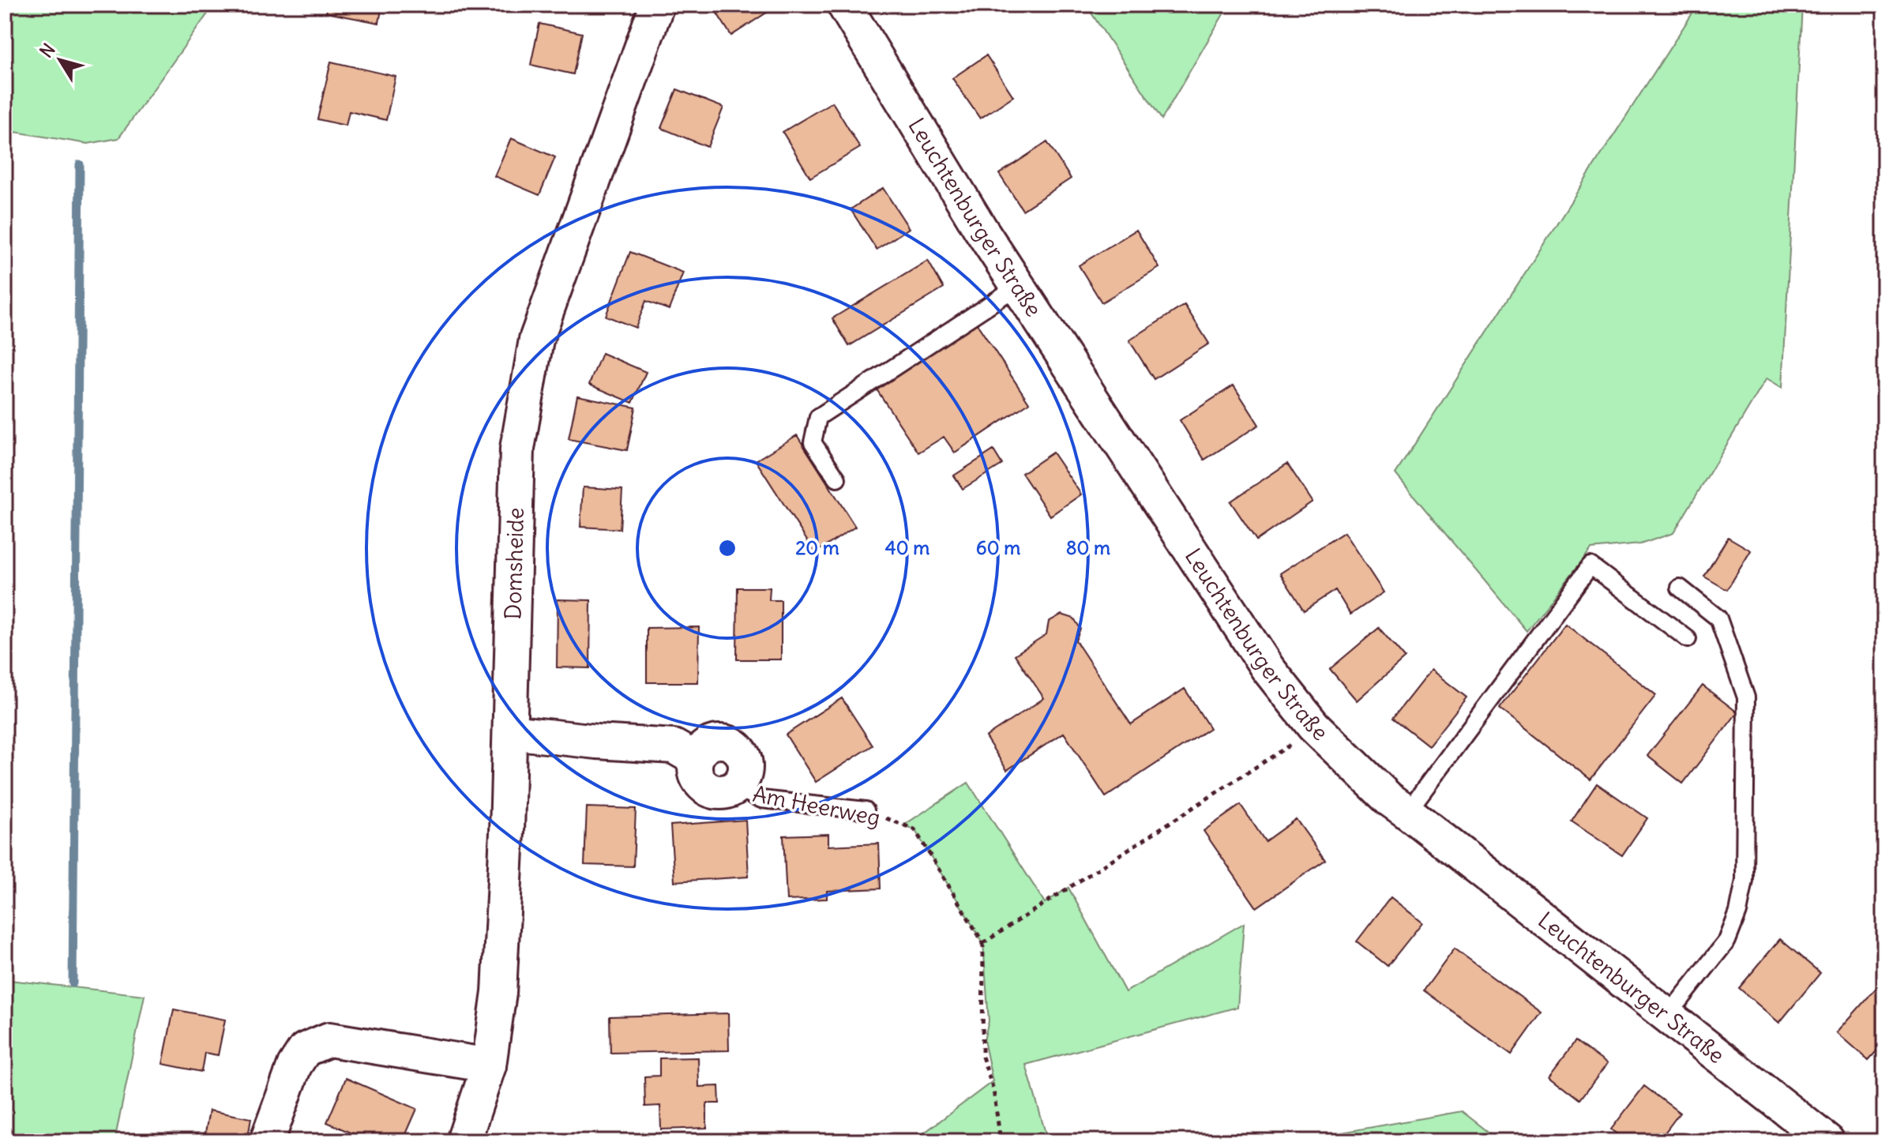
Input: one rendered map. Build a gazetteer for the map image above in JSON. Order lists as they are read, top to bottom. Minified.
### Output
{"streets":{"street":["Leuchtenburger Straße","Domsheide","Am Heerweg"]},"crossings":[["Domsheide","Am Heerweg"]],"north":"top left","rings":["20 m","40 m","60 m","80 m"]}
